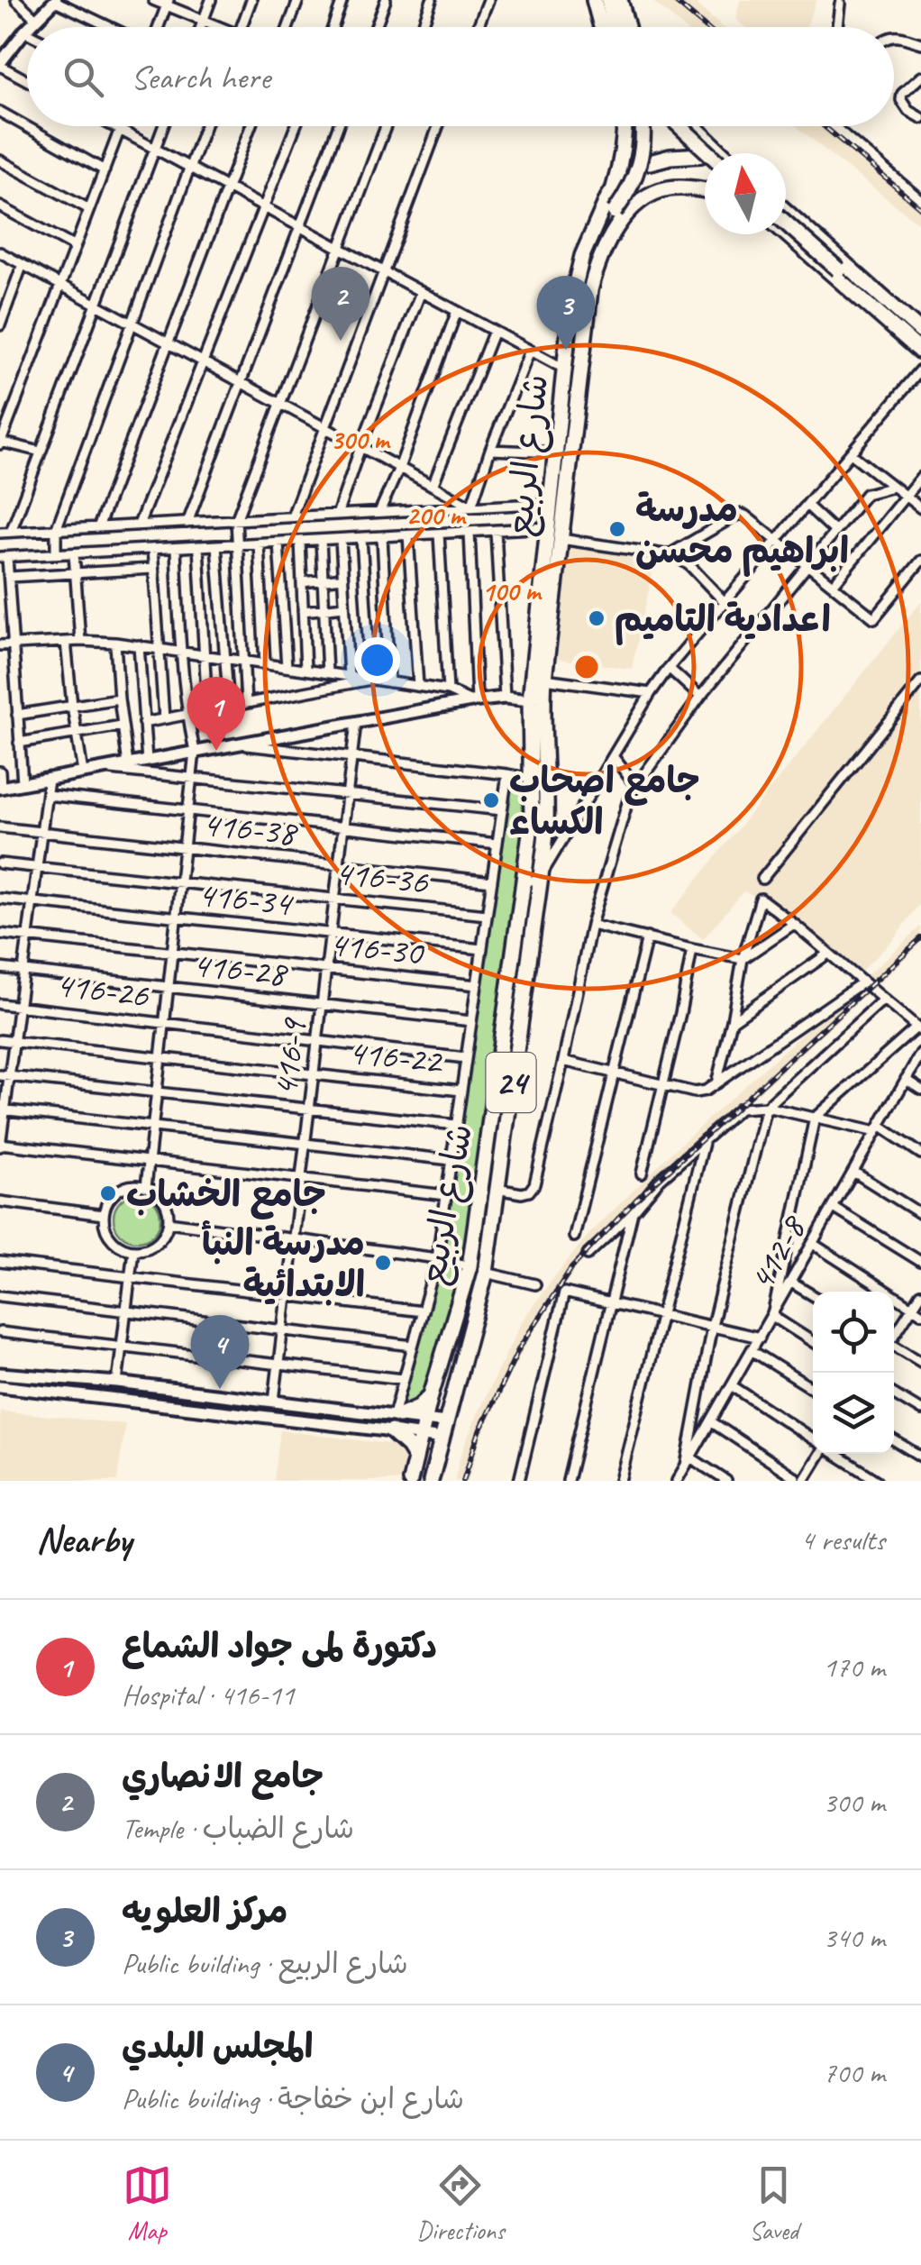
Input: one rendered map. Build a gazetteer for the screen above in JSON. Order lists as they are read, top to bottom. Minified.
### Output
{"streets":{"main road":["شارع الربيع","24"],"street":["416-38","416-36","416-34","416-30","416-28","416-26","416-22","416-9","412-8"]},"crossings":[["416-38","416-9"],["416-36","416-9"],["416-34","416-9"],["416-30","416-9"],["416-28","416-9"],["416-26","416-9"],["416-22","416-9"]],"places":["مدرسة ابراهيم محسن","اعدادية التاميم","جامع اصحاب الکساء","جامع الخشاب","مدرسة النبأ الابتدائية"],"north":"top","page":{"search":"Search here","pins":["2","3","1","4"],"heading":["Nearby","4 results"],"list":[{"mark":"1","name":"دكتورة لمى جواد الشماع","note":"Hospital · 416-11","value":"170 m"},{"mark":"2","name":"جامع الانصاري","note":"Temple · شارع الضباب","value":"300 m"},{"mark":"3","name":"مركز العلويه","note":"Public building · شارع الربيع","value":"340 m"},{"mark":"4","name":"المجلس البلدي","note":"Public building · شارع ابن خفاجة","value":"700 m"}],"nav":["Map","Directions","Saved"]},"rings":["300 m","200 m","100 m"]}
